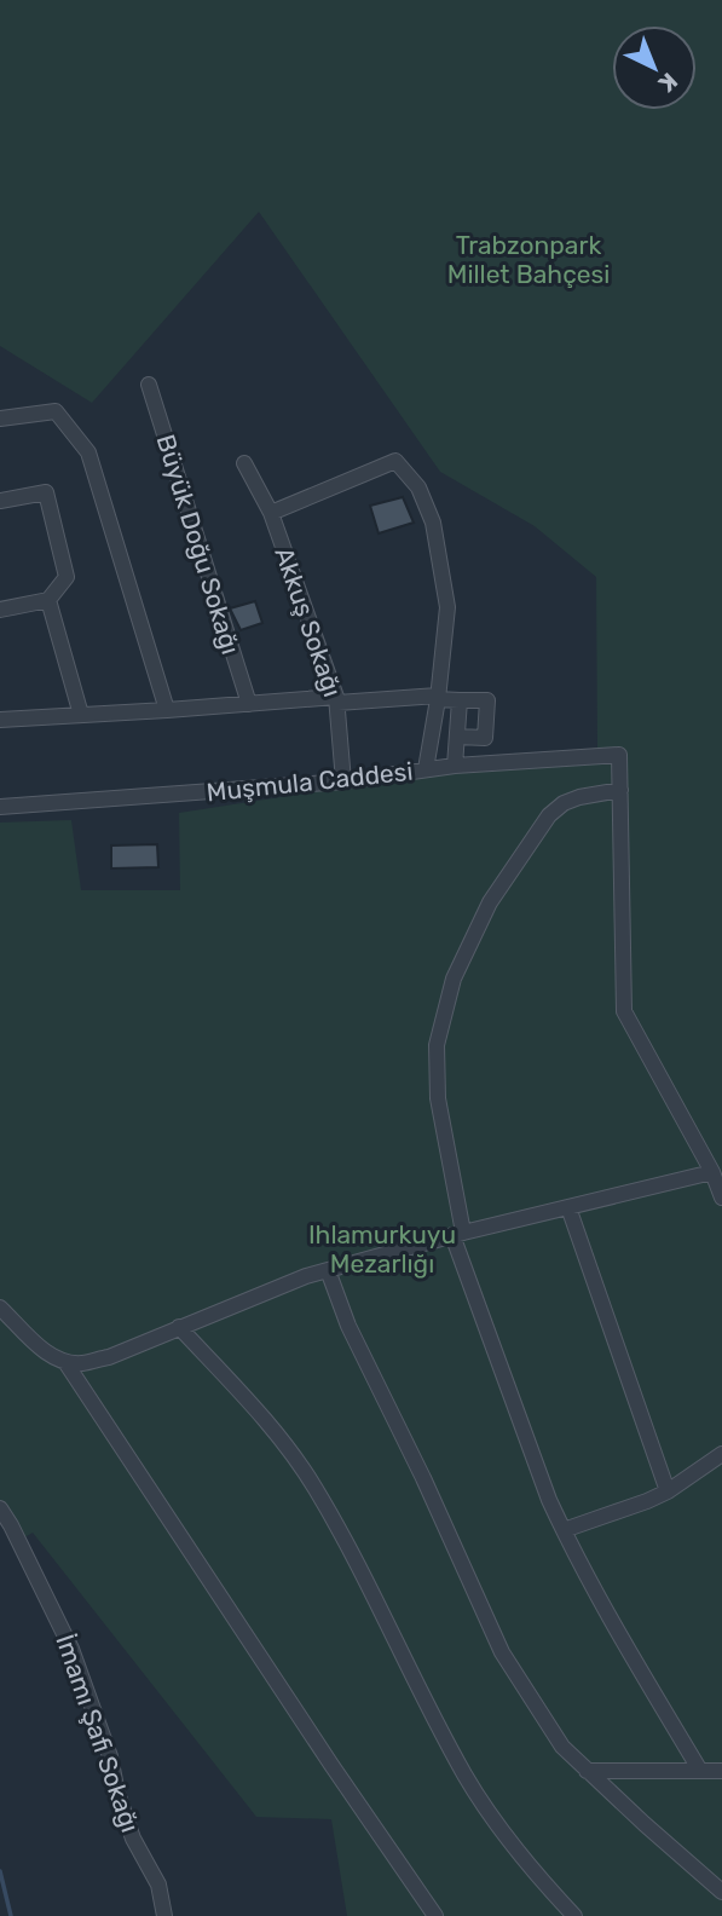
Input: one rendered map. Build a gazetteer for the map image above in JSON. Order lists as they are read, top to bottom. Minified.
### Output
{"streets":{"street":["Büyük Doğu Sokağı","Akkuş Sokağı","Muşmula Caddesi","İmamı Şafi Sokağı"]},"crossings":[["Akkuş Sokağı","Muşmula Caddesi"]],"parks":["Trabzonpark Millet Bahçesi","Ihlamurkuyu Mezarlığı"],"north":"bottom right"}
